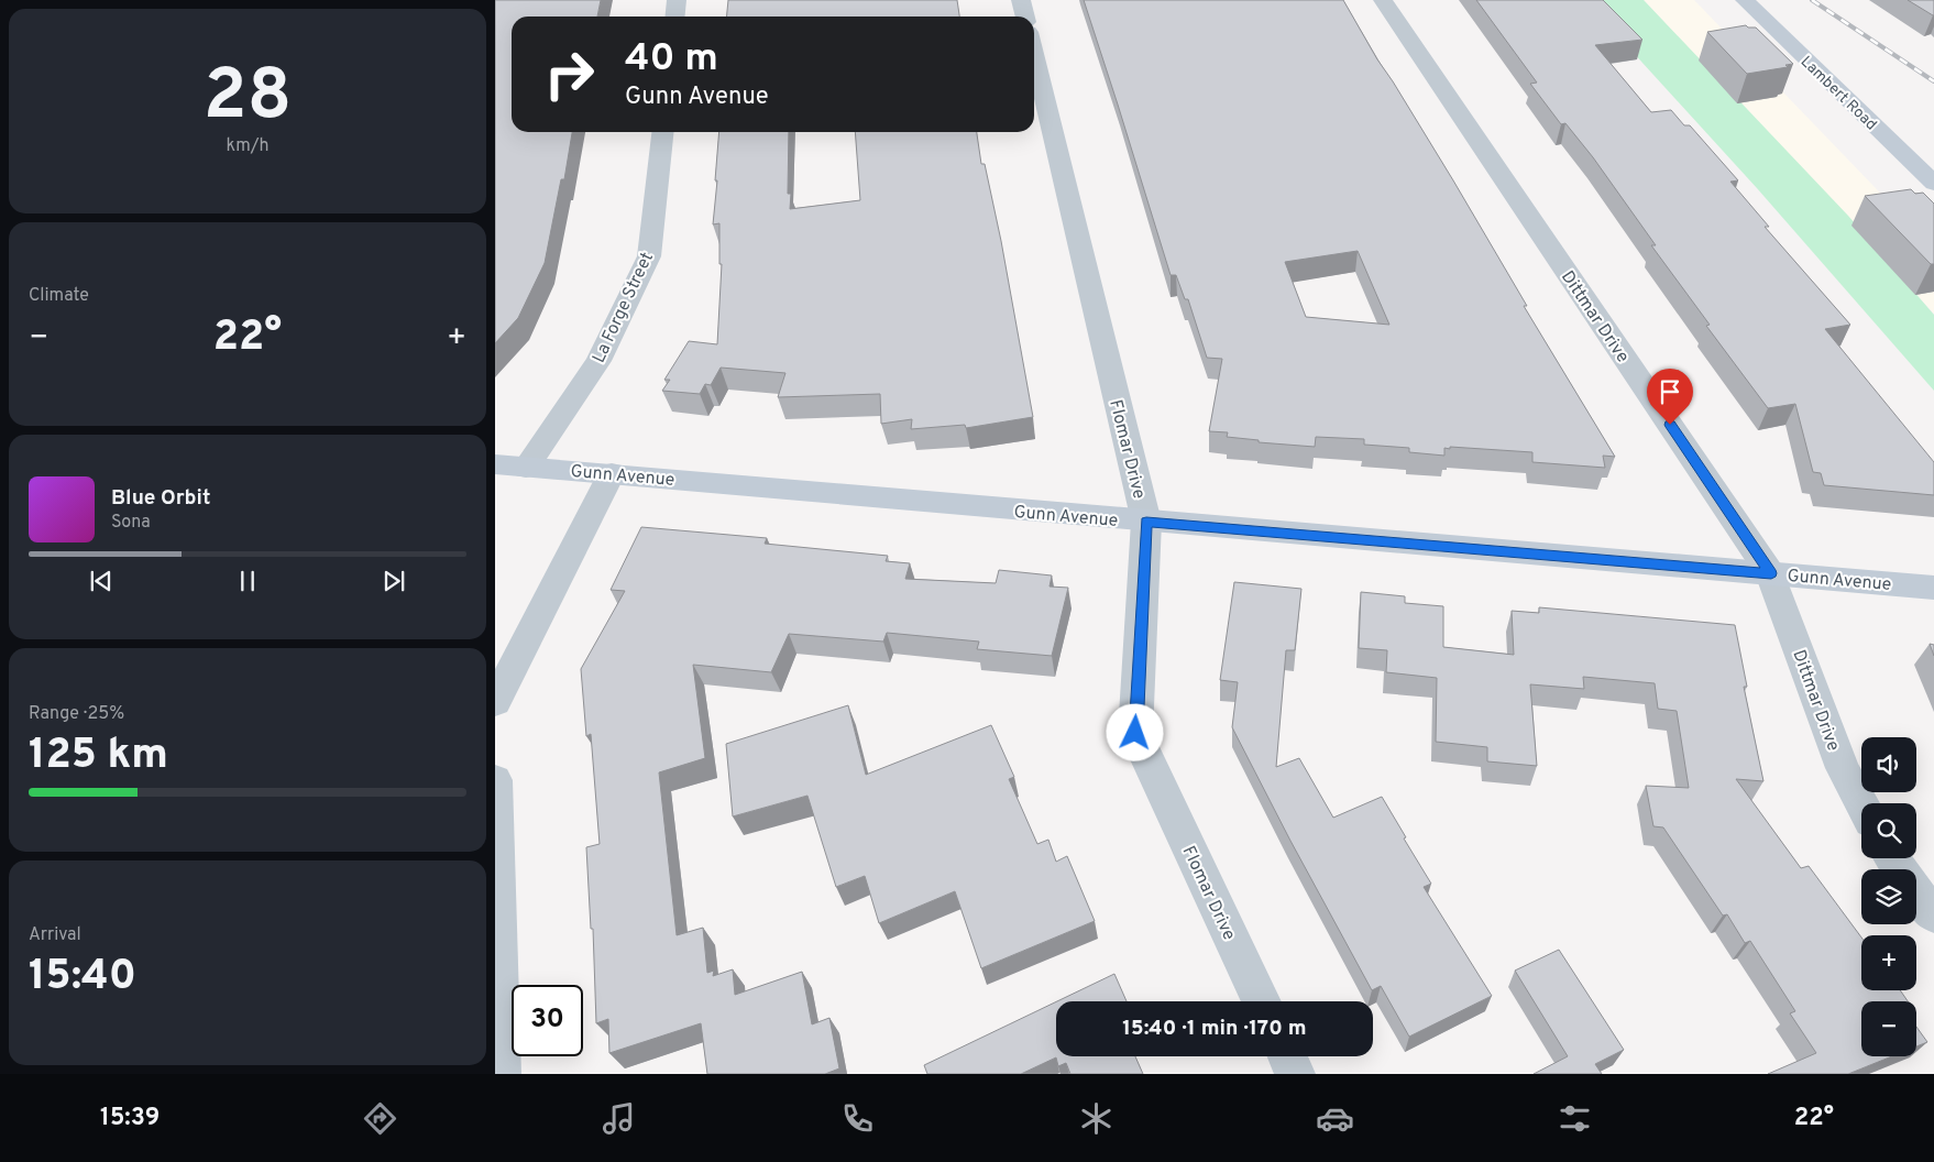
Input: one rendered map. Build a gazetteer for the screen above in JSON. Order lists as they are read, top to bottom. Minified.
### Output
{"streets":{"street":["Lambert Road","La Forge Street","Dittmar Drive","Flomar Drive","Gunn Avenue"]},"crossings":[["La Forge Street","Gunn Avenue"],["Dittmar Drive","Gunn Avenue"],["Flomar Drive","Gunn Avenue"]],"page":{"tile":[["28","km/h"],"Climate",["Range · 25%","125 km"],["Arrival","15:40"]],"turn":["40 m","Gunn Avenue"],"heat":["−","22°","+"],"song":["Blue Orbit","Sona"],"map_buttons":["+","−"],"limit":"30","trip":"15:40 · 1 min · 170 m","tabs":["15:39","22°"]}}
